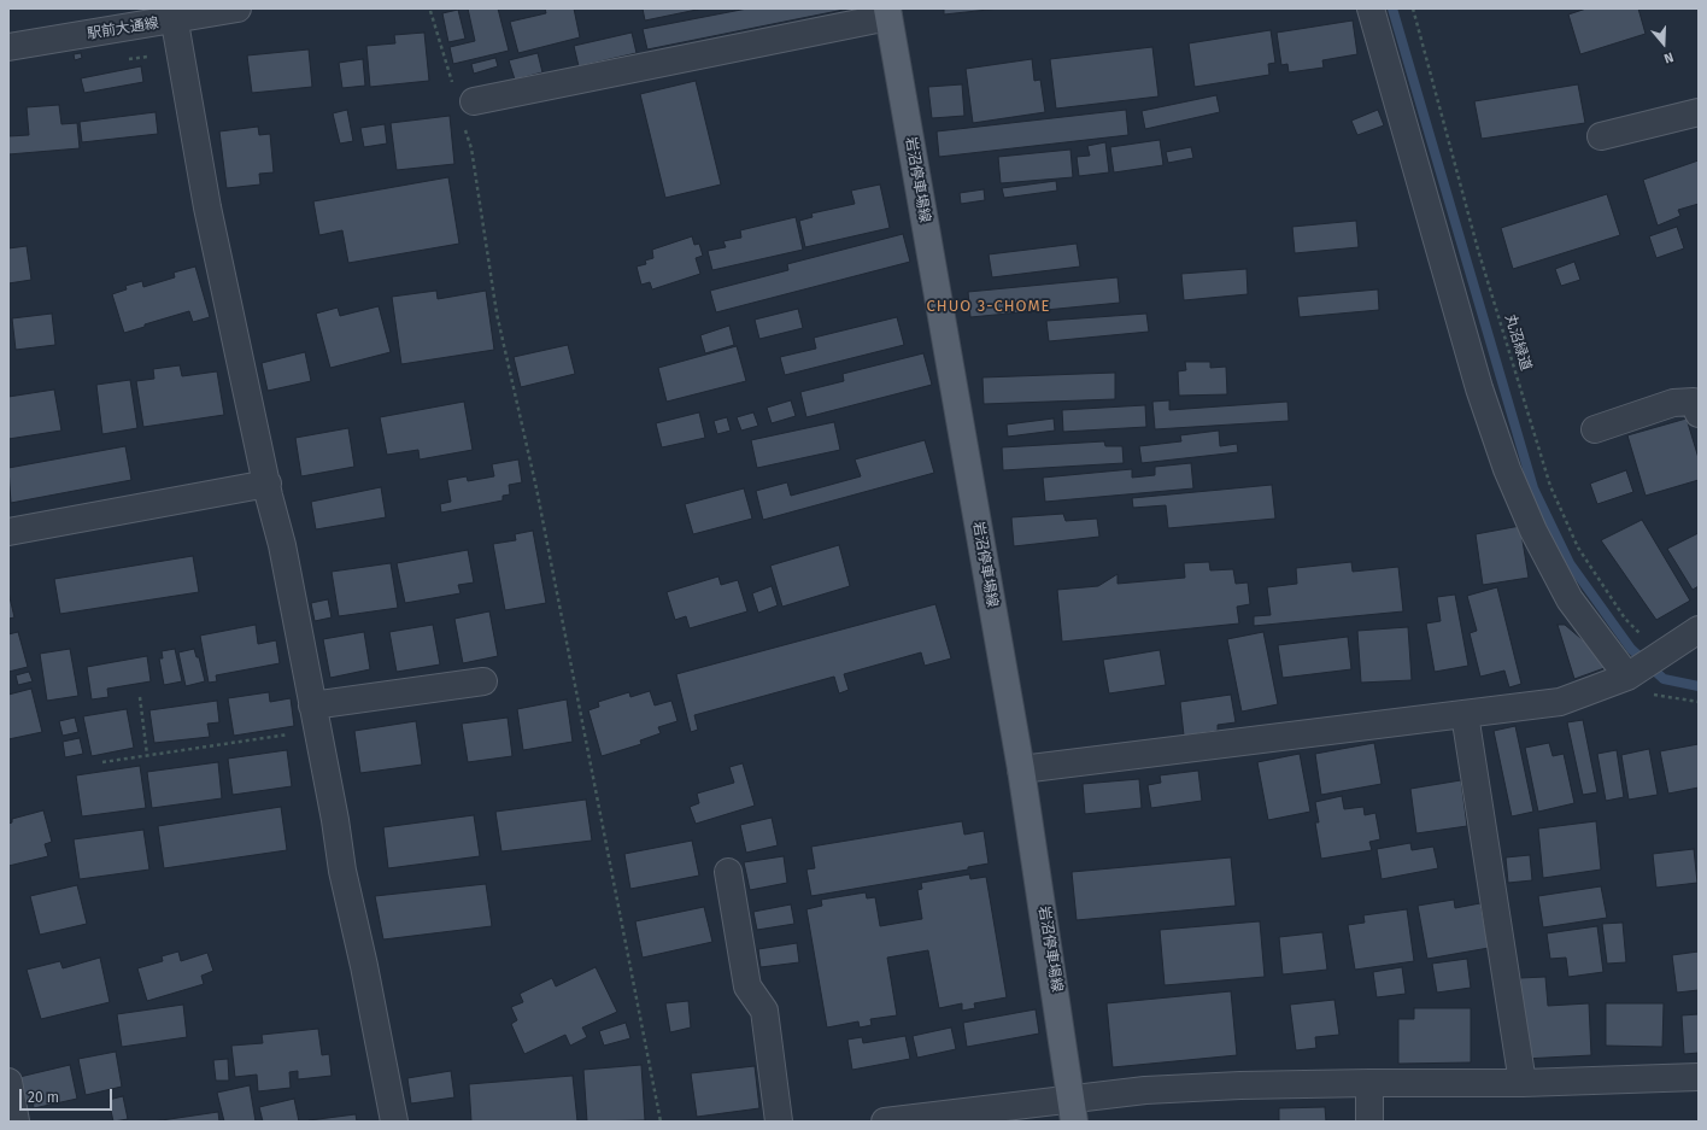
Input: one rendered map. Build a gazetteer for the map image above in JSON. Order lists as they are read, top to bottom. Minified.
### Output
{"streets":{"main road":["岩沼停車場線"],"street":["駅前大通線"],"path":["丸沼緑道"]},"districts":["CHUO 3-CHOME"],"scale_bar":"20 m","north":"bottom"}
